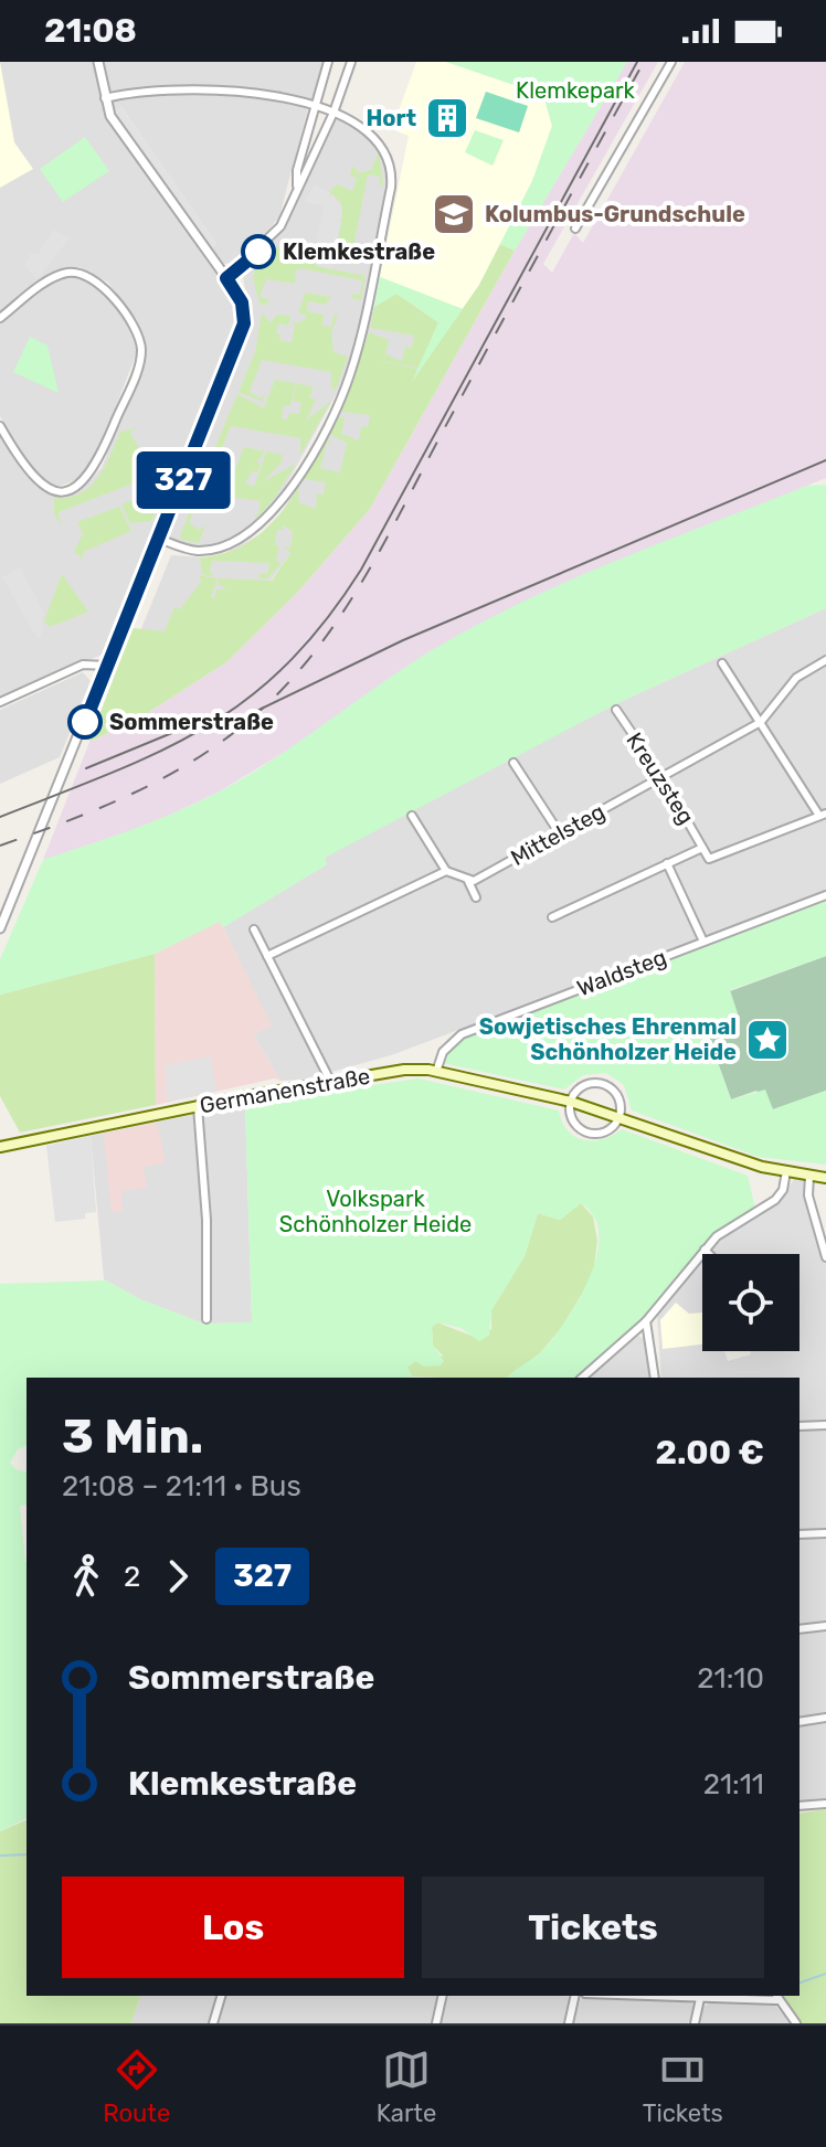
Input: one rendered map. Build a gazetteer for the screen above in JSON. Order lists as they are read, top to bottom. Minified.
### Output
{"streets":{"main road":["Germanenstraße"],"street":["Kreuzsteg","Mittelsteg","Waldsteg"]},"crossings":[["Kreuzsteg","Mittelsteg"],["Waldsteg","Germanenstraße"]],"parks":["Klemkepark","Volkspark Schönholzer Heide"],"places":{"building":["Hort"],"school or university":["Kolumbus-Grundschule"],"other":["Klemkestraße","Sommerstraße"],"place":["Sowjetisches Ehrenmal Schönholzer Heide"]},"lines":["bus line 327"],"page":{"status":"21:08","on_map":"327","heading":["3 Min.","21:08 – 21:11 · Bus","2.00 €"],"legs":["2","327"],"list":[{"name":"Sommerstraße","value":"21:10"},{"name":"Klemkestraße","value":"21:11"}],"buttons":["Los","Tickets"],"tabs":["Route","Karte","Tickets"]}}
